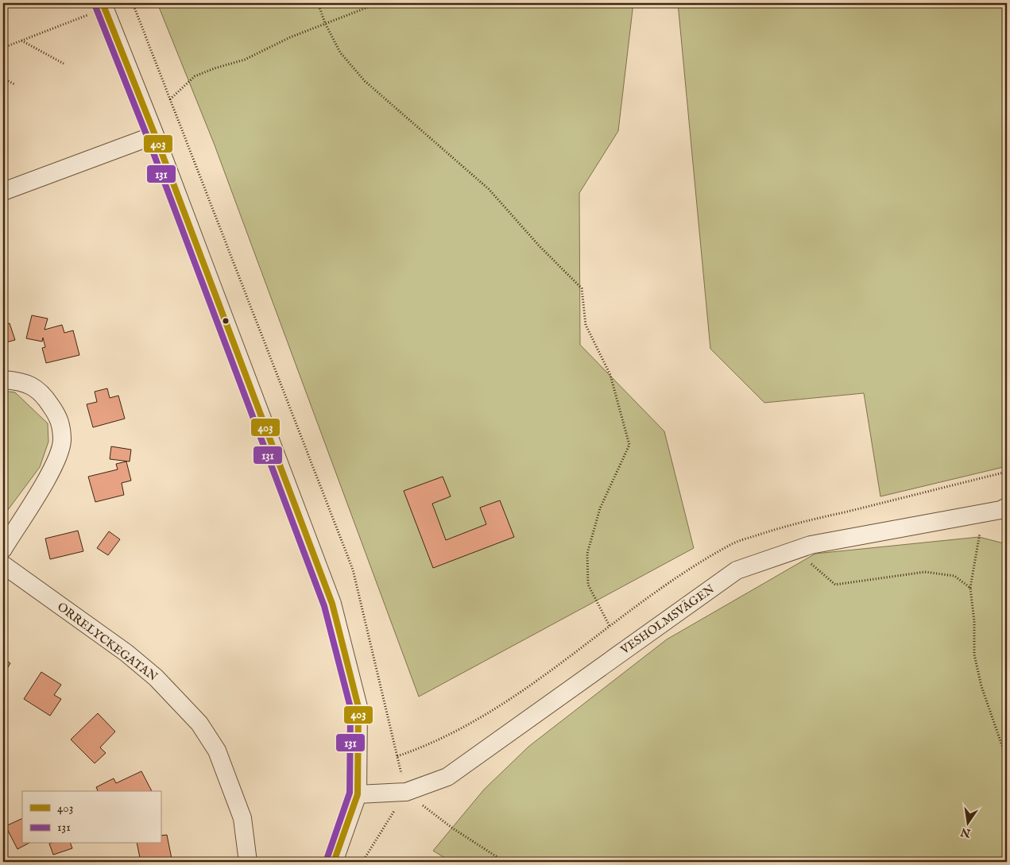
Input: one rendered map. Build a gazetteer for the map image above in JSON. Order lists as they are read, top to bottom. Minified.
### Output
{"streets":{"street":["VESHOLMSVÄGEN","ORRELYCKEGATAN"]},"lines":["transit line 403","transit line 131"],"legend":["403","131"],"north":"bottom"}
